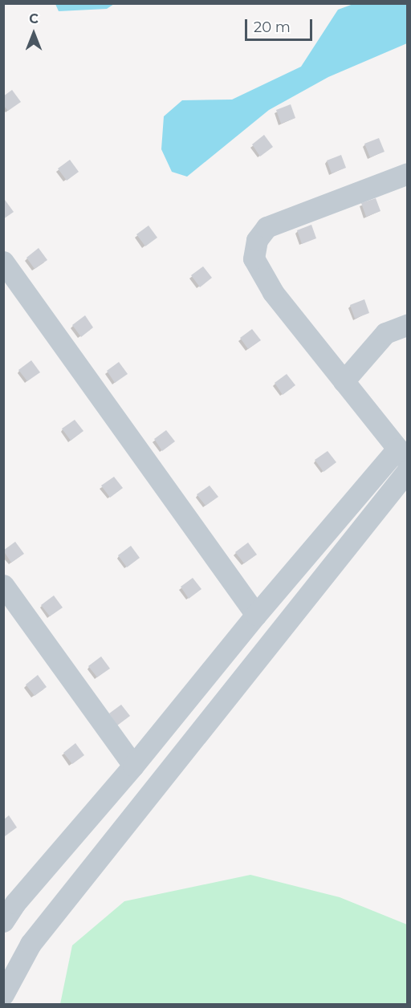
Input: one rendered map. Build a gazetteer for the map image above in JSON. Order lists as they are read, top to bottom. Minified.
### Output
{"scale_bar":"20 m","north":"top"}
